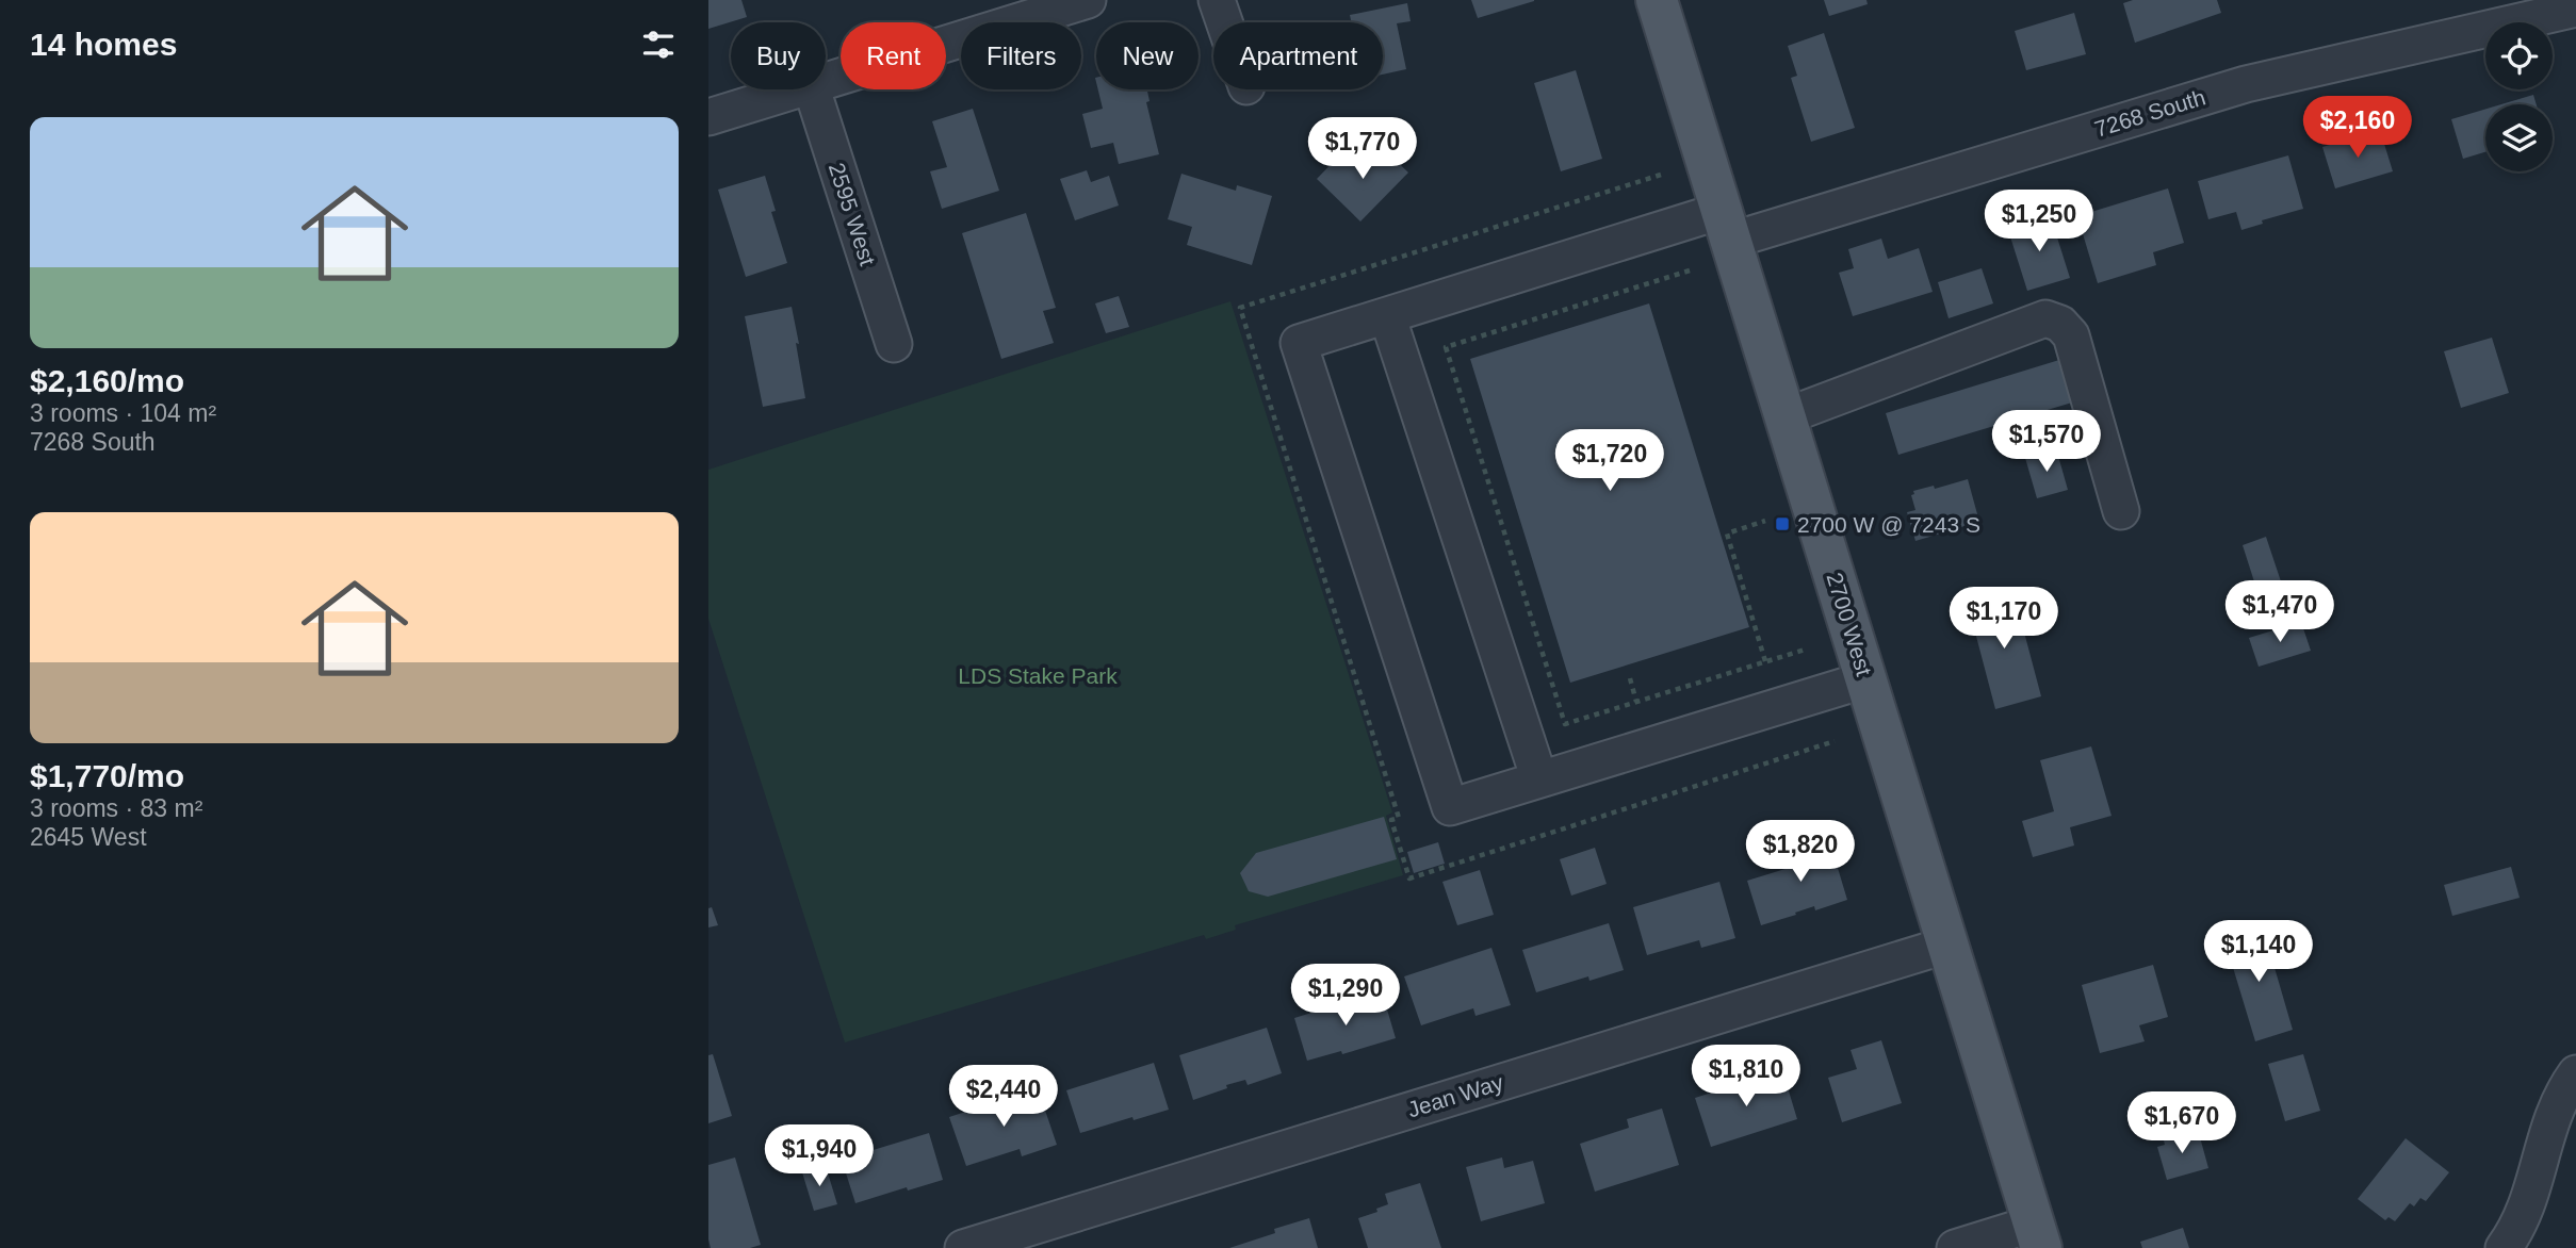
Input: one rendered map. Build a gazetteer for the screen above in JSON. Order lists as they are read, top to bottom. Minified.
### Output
{"streets":{"main road":["2700 West"],"street":["7268 South","2595 West","Jean Way"]},"crossings":[["7268 South","2700 West"],["2700 West","Jean Way"]],"parks":["LDS Stake Park"],"places":{"transit":["2700 W @ 7243 S"]},"page":{"heading":"14 homes","chip":["Buy","Rent","Filters","New","Apartment"],"list":[{"name":"$2,160/mo","note":"3 rooms · 104 m² · 7268 South"},{"name":"$1,770/mo","note":"3 rooms · 83 m² · 2645 West"}],"price":["$2,160","$1,770","$1,250","$1,570","$1,720","$1,470","$1,170","$1,820","$1,140","$1,290","$1,810","$2,440","$1,670","$1,940"]}}
